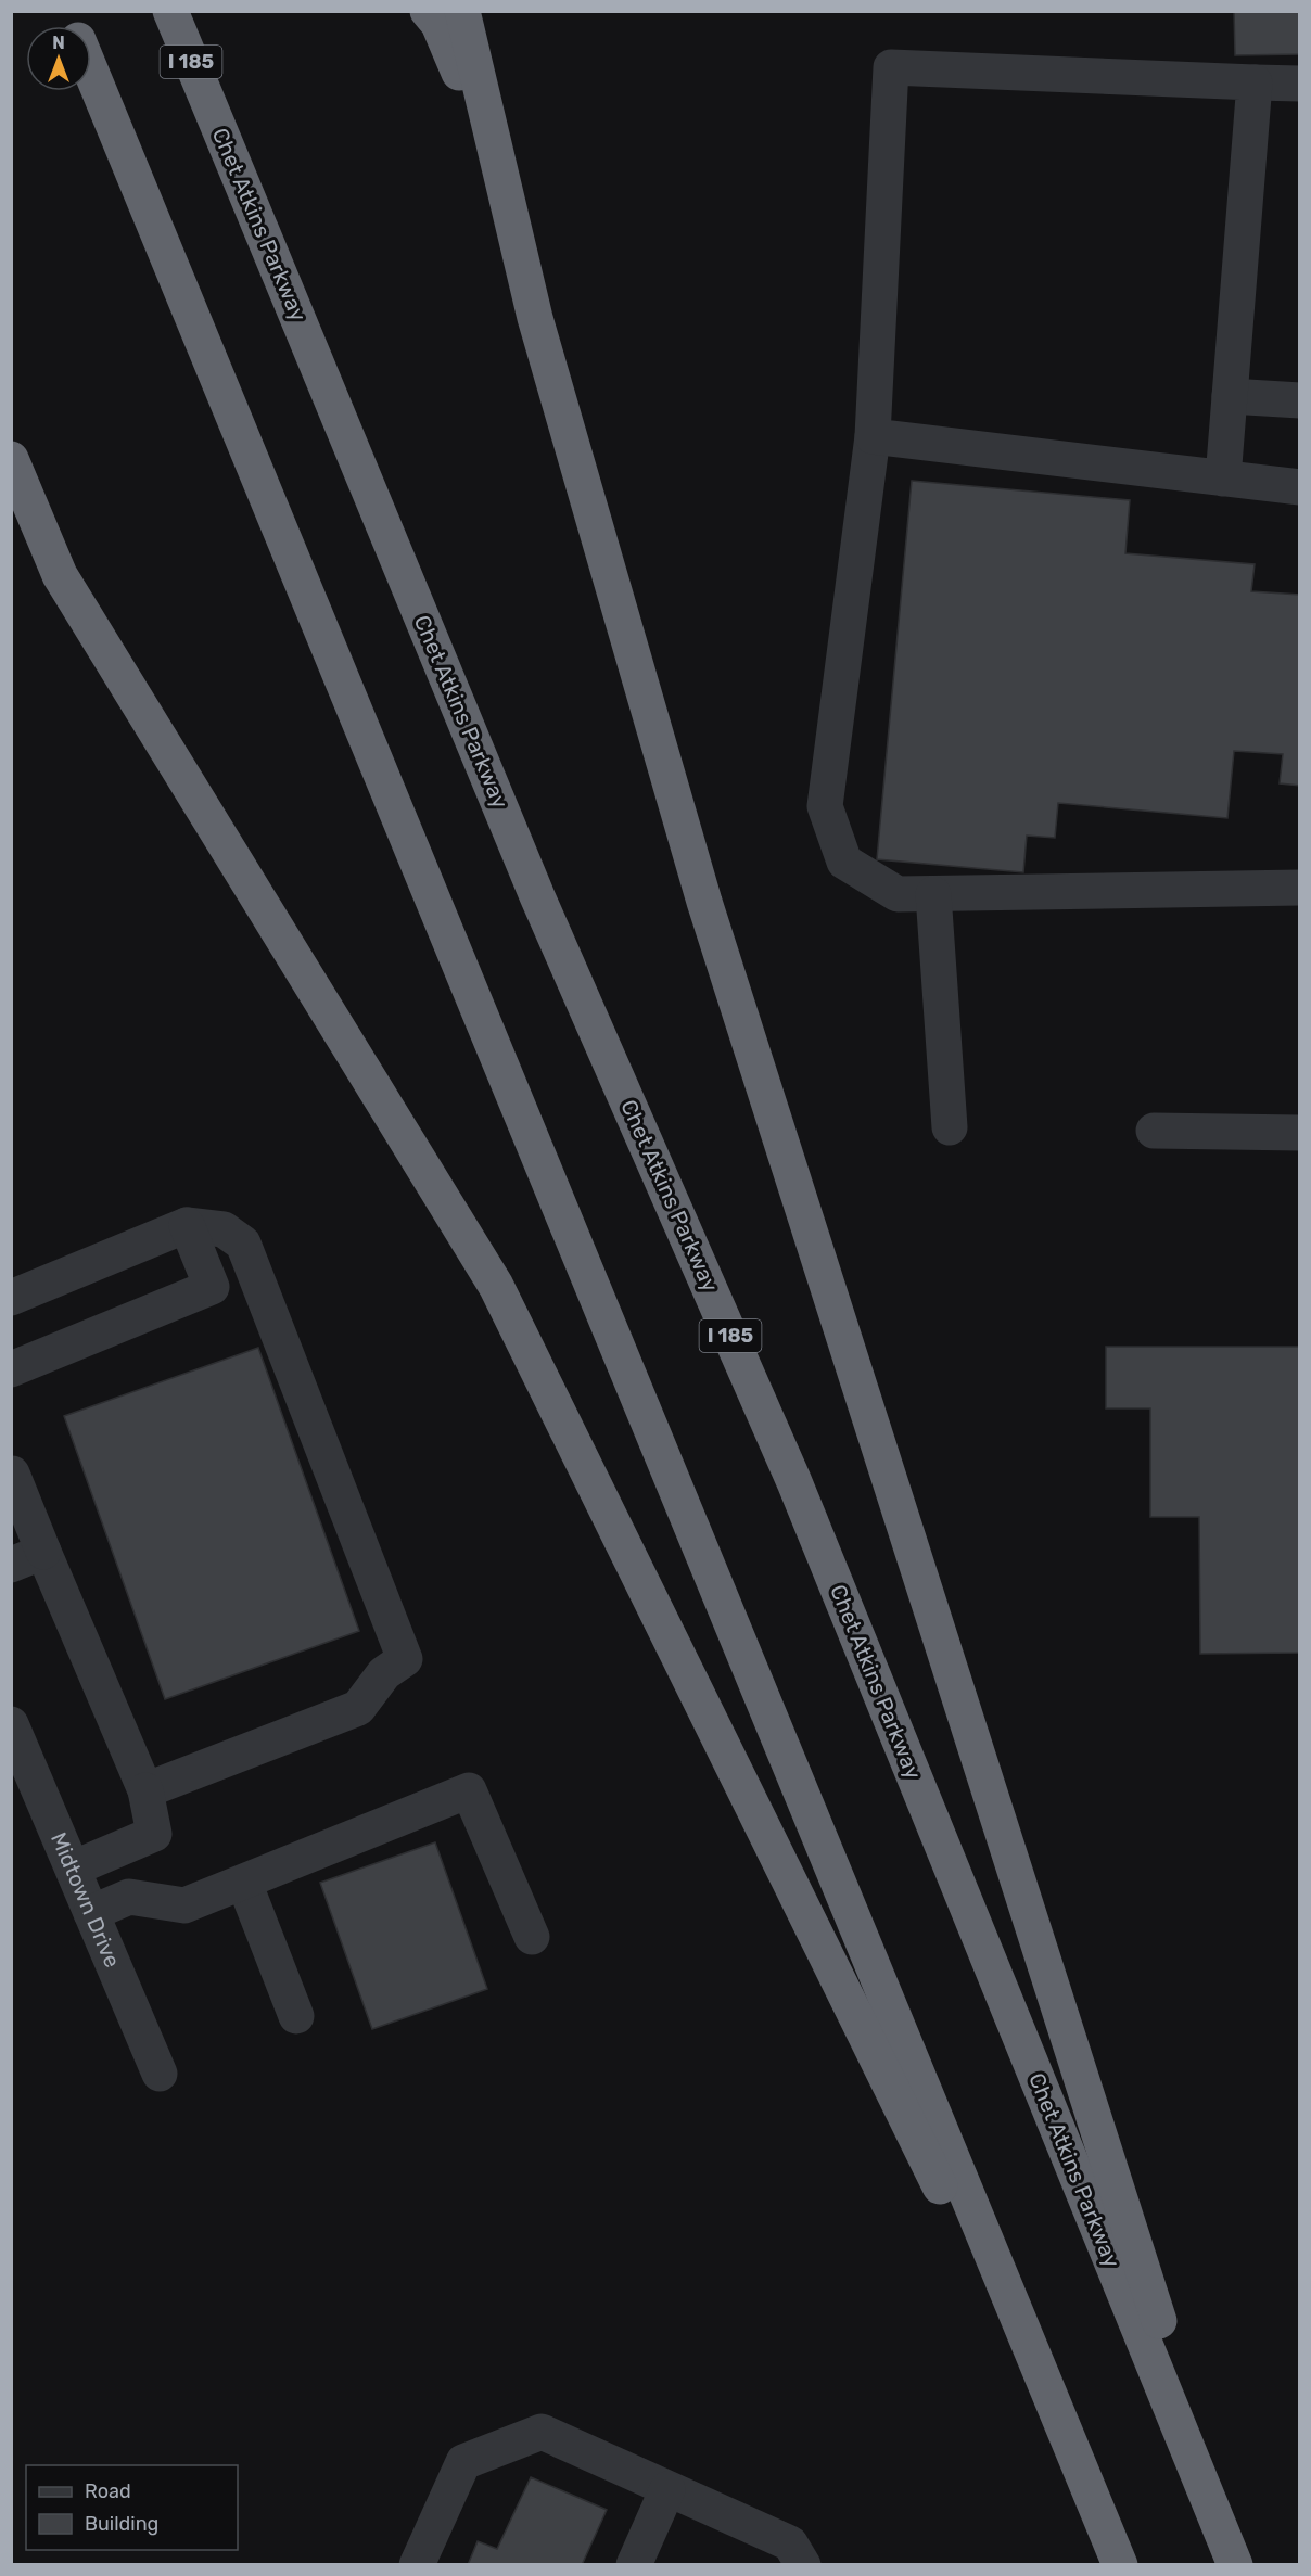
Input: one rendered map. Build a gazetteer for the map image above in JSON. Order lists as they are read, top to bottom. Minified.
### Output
{"streets":{"highway":["I 185","Chet Atkins Parkway"],"street":["Midtown Drive"]},"legend":["Road","Building"],"north":"top"}
